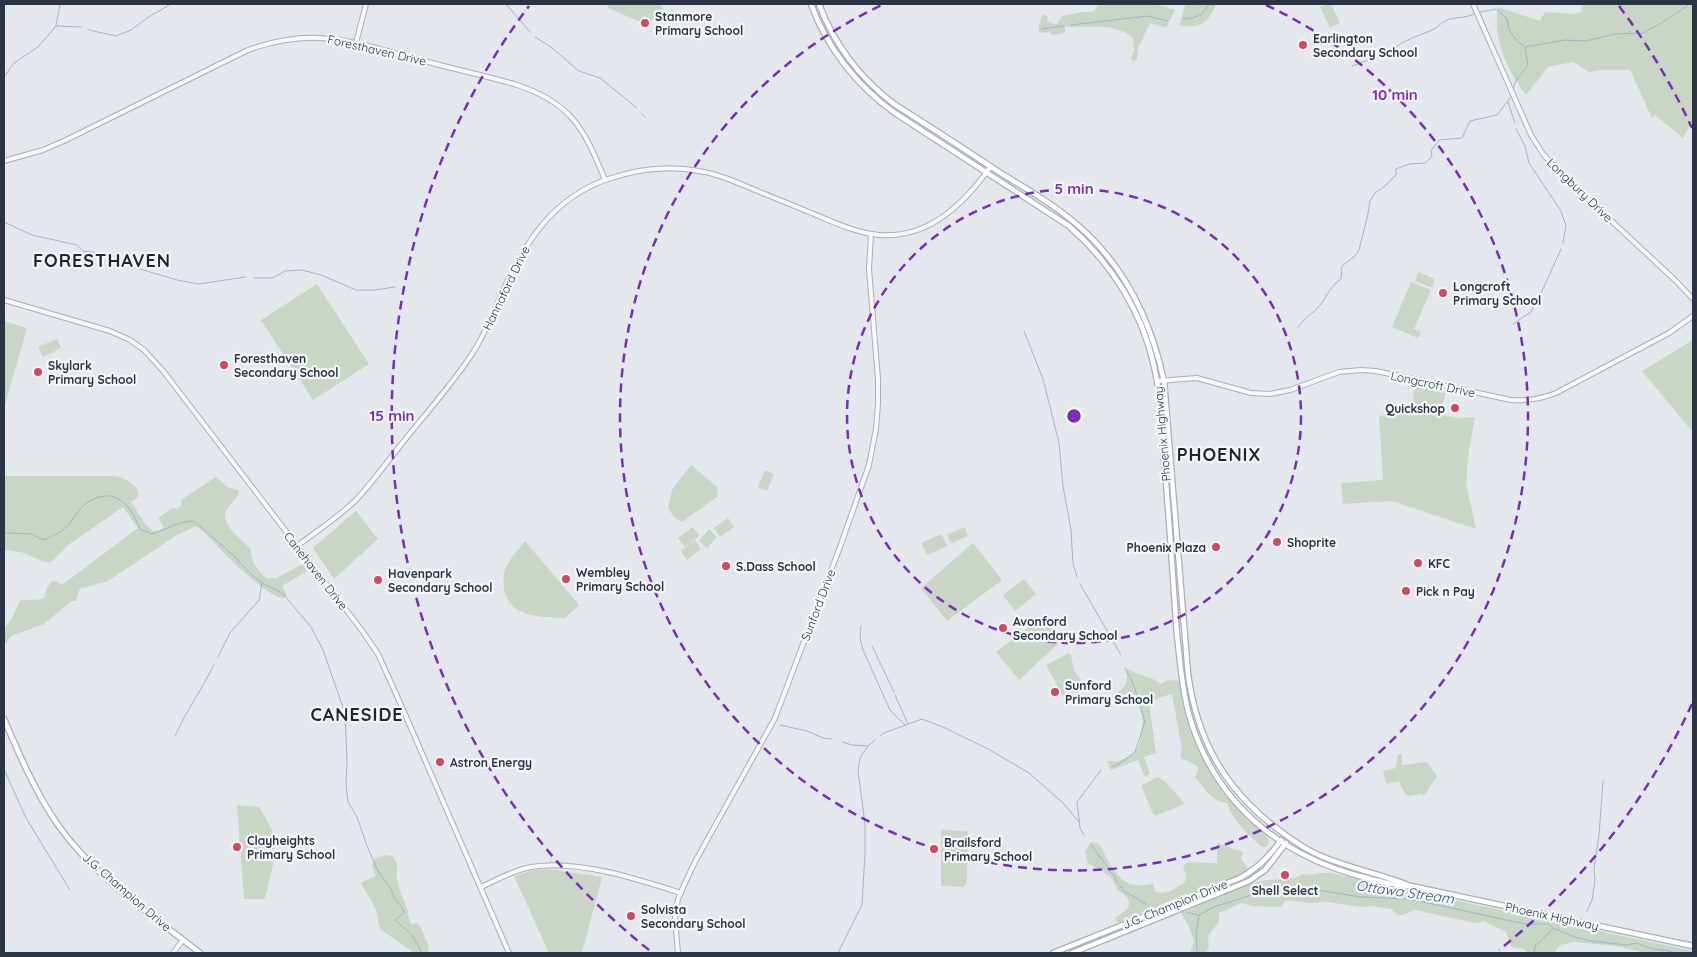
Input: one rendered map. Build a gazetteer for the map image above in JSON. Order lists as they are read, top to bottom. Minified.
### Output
{"streets":{"main road":["Phoenix Highway","J.G. Champion Drive"],"street":["Foresthaven Drive","Longbury Drive","Hannaford Drive","Longcroft Drive","Canehaven Drive","Sunford Drive"]},"crossings":[["Foresthaven Drive","Hannaford Drive"],["Hannaford Drive","Phoenix Highway"],["Hannaford Drive","Canehaven Drive"],["Hannaford Drive","Sunford Drive"],["Longcroft Drive","Phoenix Highway"],["Phoenix Highway","J.G. Champion Drive"]],"districts":["FORESTHAVEN","PHOENIX","CANESIDE"],"water":["Ottawa Stream"],"places":["Stanmore Primary School","Earlington Secondary School","Longcroft Primary School","Foresthaven Secondary School","Skylark Primary School","Quickshop","Shoprite","Phoenix Plaza","KFC","S.Dass School","Wembley Primary School","Havenpark Secondary School","Pick n Pay","Avonford Secondary School","Sunford Primary School","Astron Energy","Clayheights Primary School","Brailsford Primary School","Shell Select","Solvista Secondary School"],"rings":["10 min","5 min","15 min"]}
